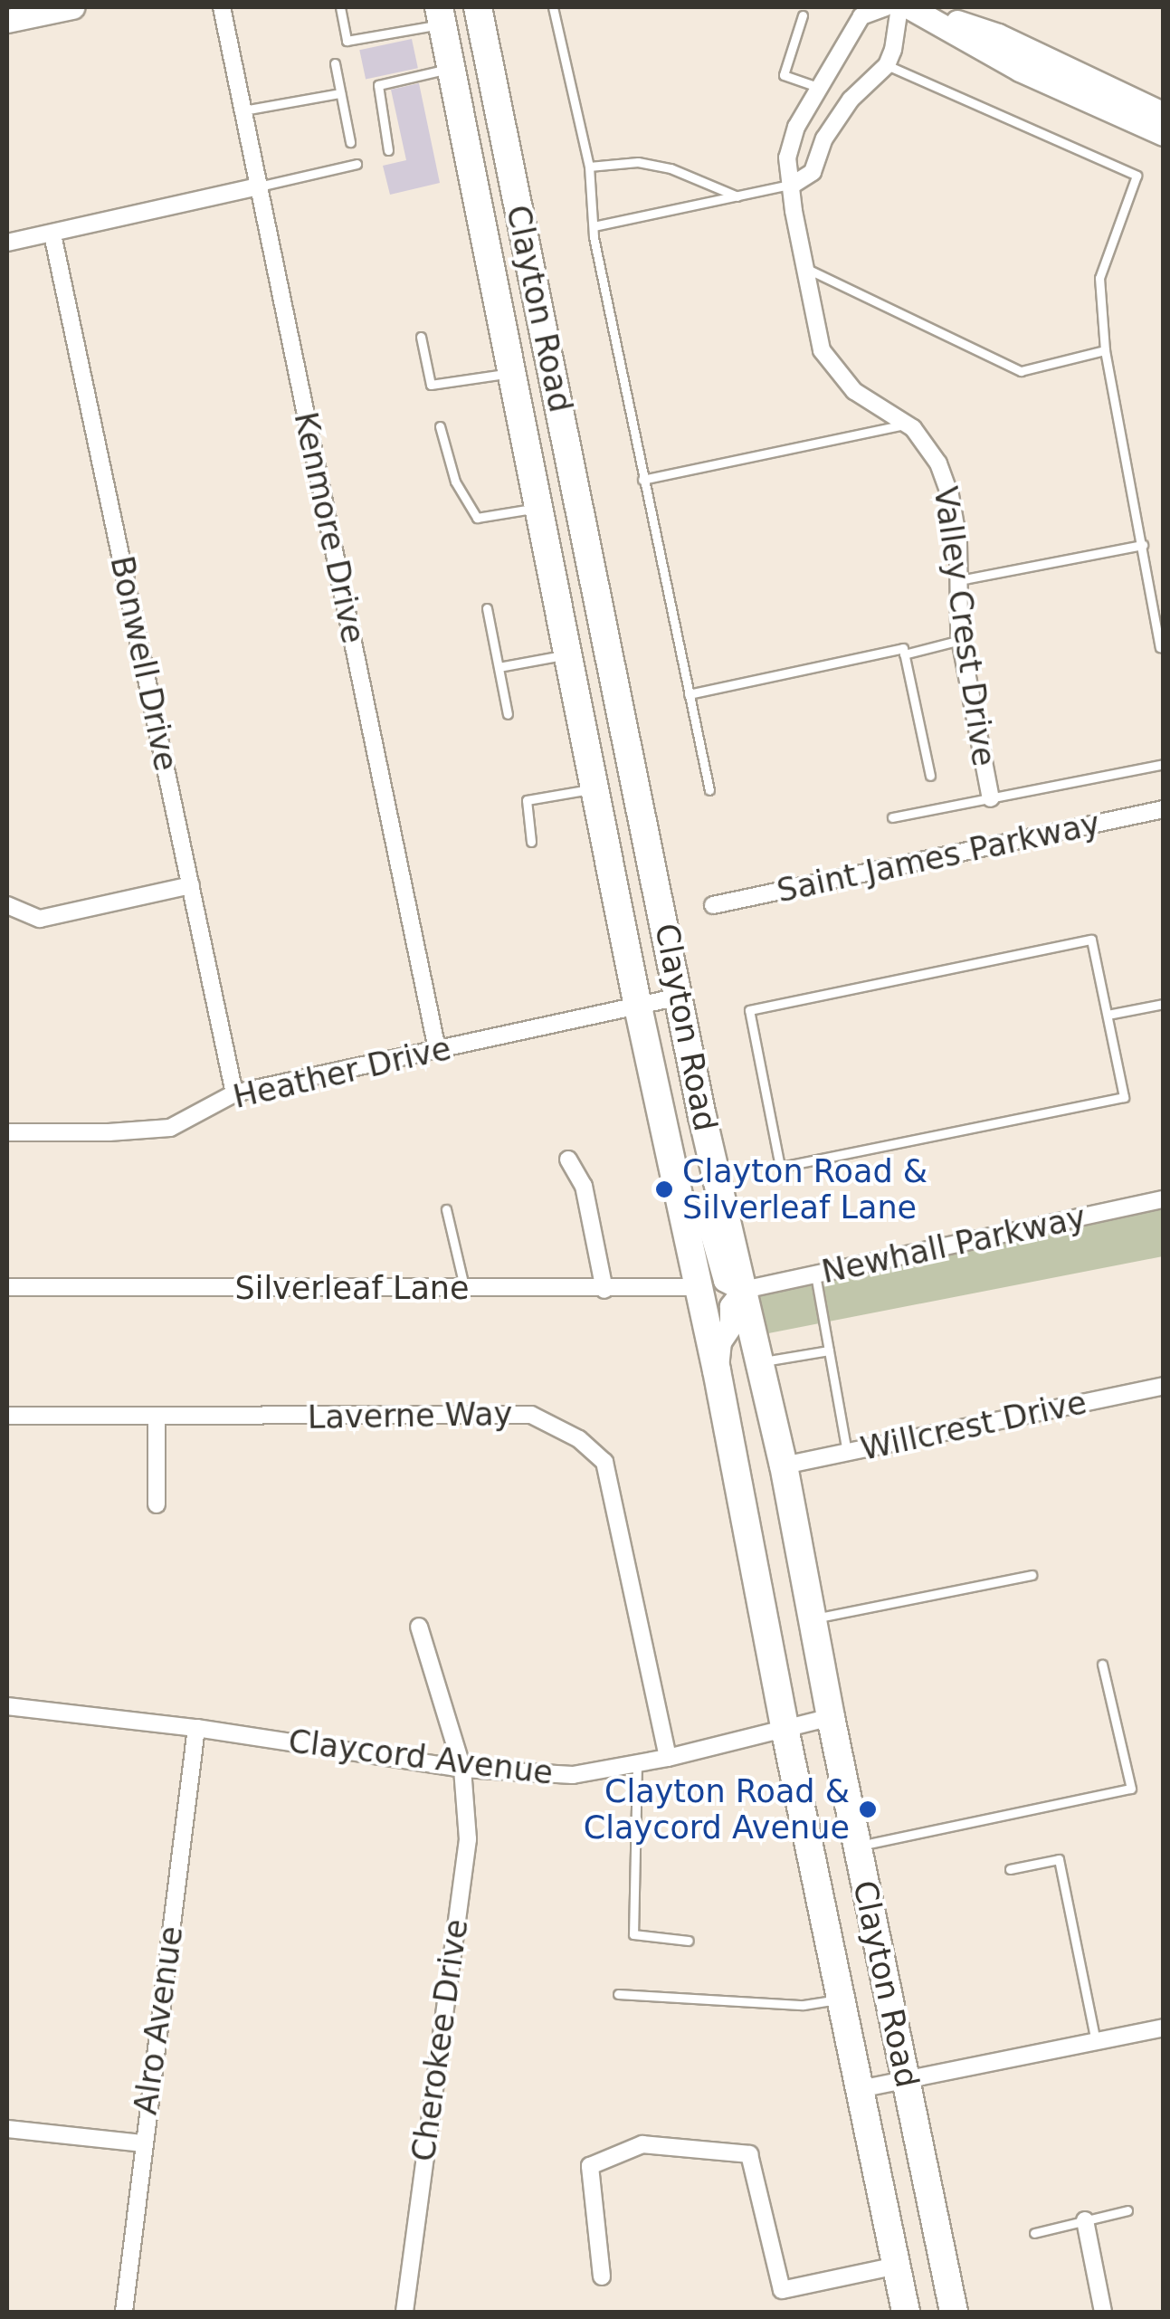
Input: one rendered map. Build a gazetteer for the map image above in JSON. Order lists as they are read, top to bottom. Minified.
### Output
{"streets":{"main road":["Clayton Road"],"street":["Kenmore Drive","Valley Crest Drive","Bonwell Drive","Saint James Parkway","Heather Drive","Newhall Parkway","Silverleaf Lane","Laverne Way","Willcrest Drive","Claycord Avenue","Alro Avenue","Cherokee Drive"]},"crossings":[["Clayton Road","Heather Drive"],["Clayton Road","Newhall Parkway"],["Clayton Road","Silverleaf Lane"],["Clayton Road","Willcrest Drive"],["Clayton Road","Claycord Avenue"],["Kenmore Drive","Heather Drive"],["Bonwell Drive","Heather Drive"],["Laverne Way","Claycord Avenue"],["Claycord Avenue","Alro Avenue"],["Claycord Avenue","Cherokee Drive"]],"places":["Clayton Road & Silverleaf Lane","Clayton Road & Claycord Avenue"]}
